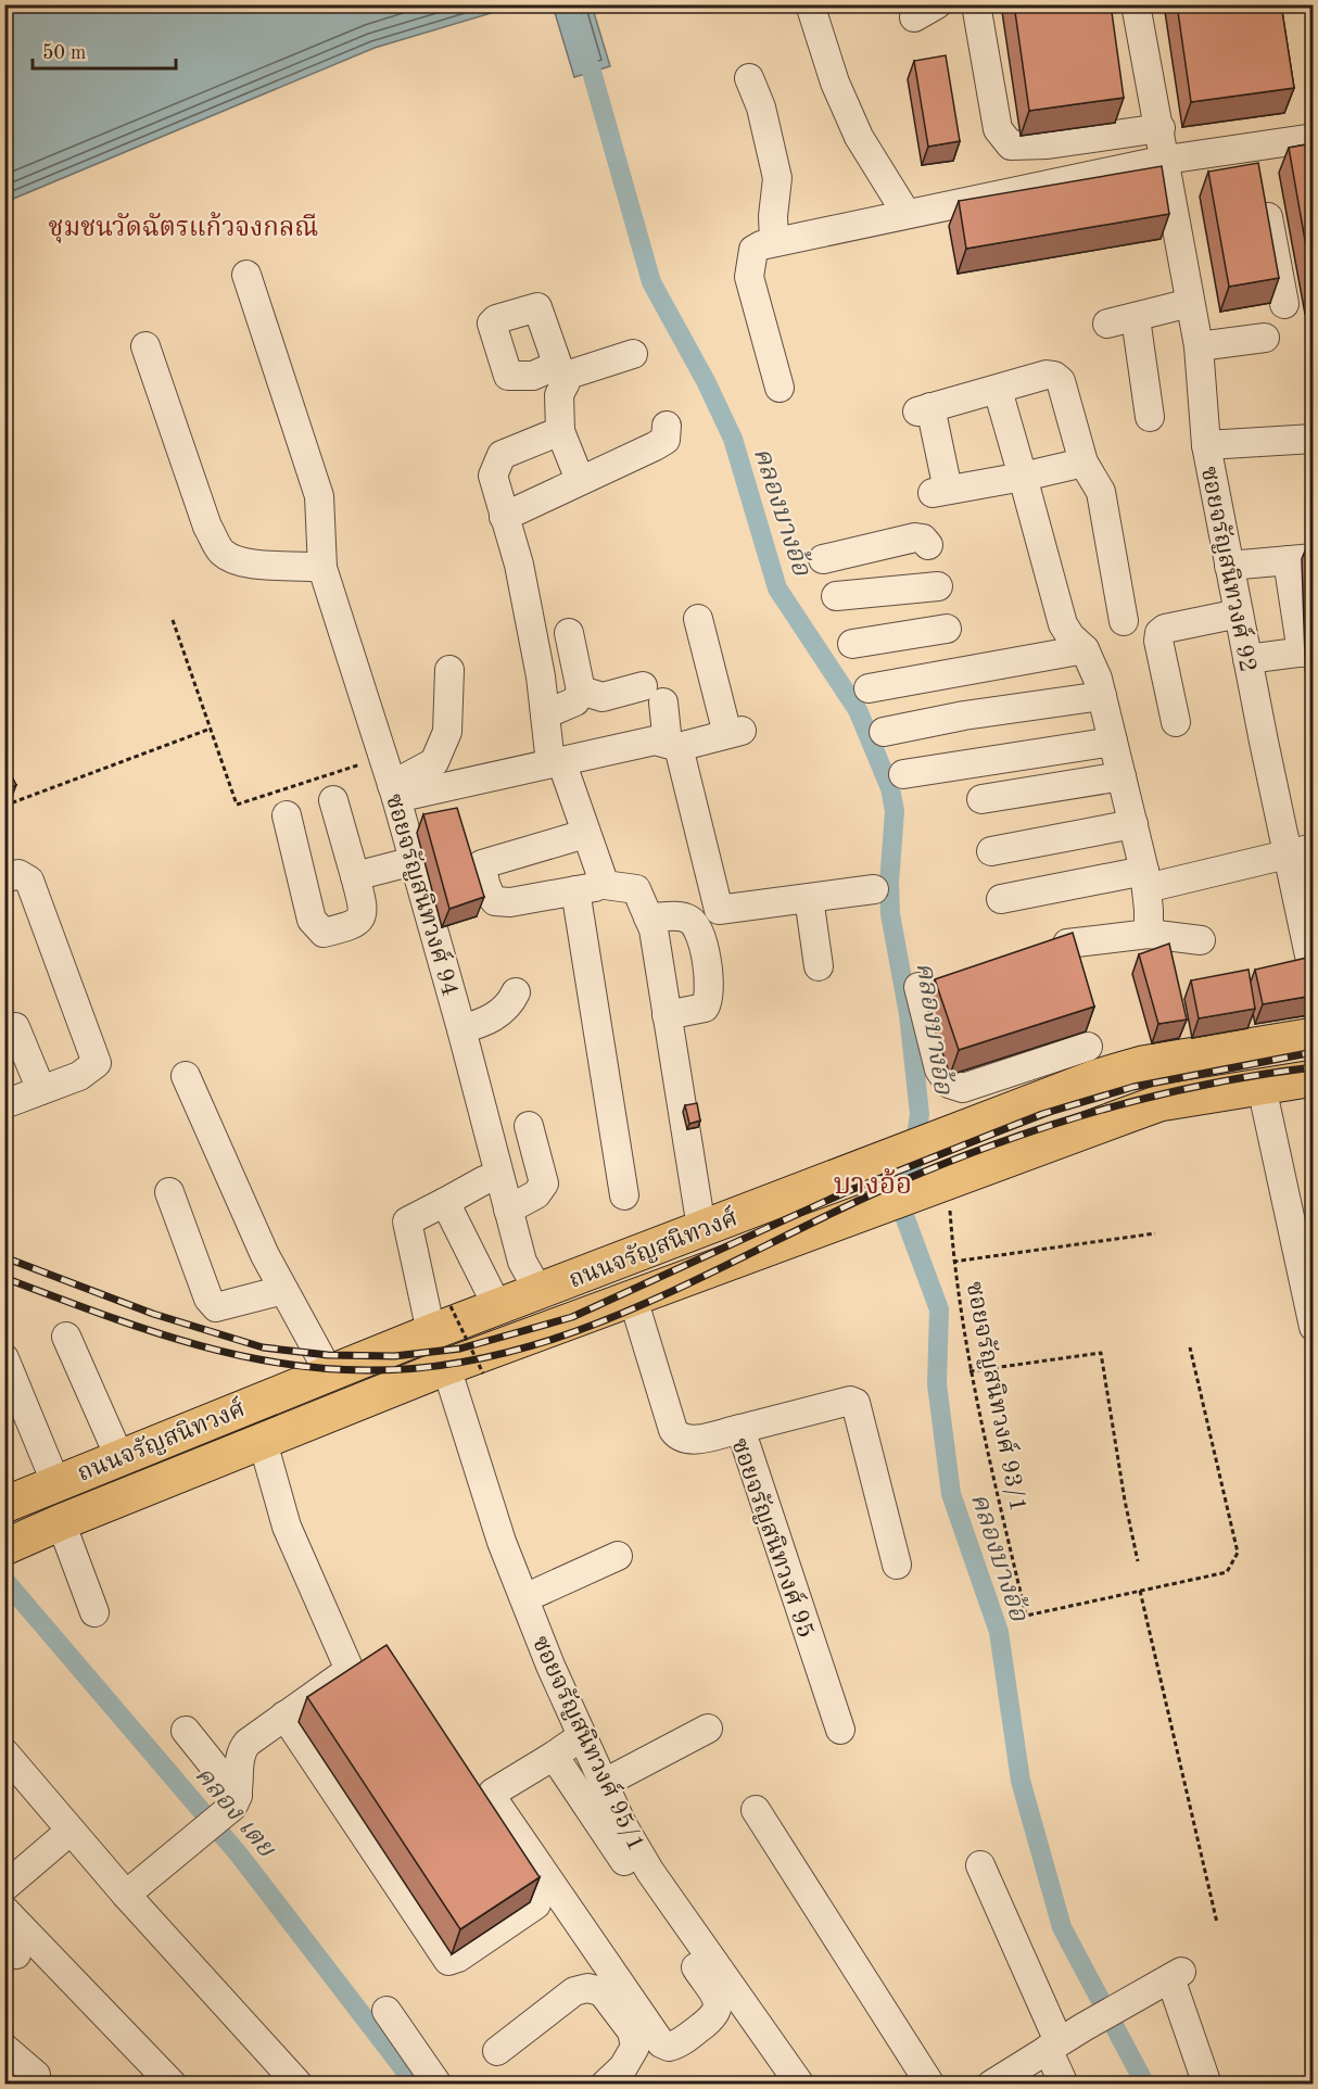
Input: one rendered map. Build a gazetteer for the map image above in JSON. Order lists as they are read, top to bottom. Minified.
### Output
{"streets":{"main road":["ถนนจรัญสนิทวงศ์"],"street":["ซอยจรัญสนิทวงศ์ 92","ซอยจรัญสนิทวงศ์ 94","ซอยจรัญสนิทวงศ์ 95","ซอยจรัญสนิทวงศ์ 95/1"],"path":["ซอยจรัญสนิทวงศ์ 93/1"]},"crossings":[["ซอยจรัญสนิทวงศ์ 94","ถนนจรัญสนิทวงศ์"],["ถนนจรัญสนิทวงศ์","ซอยจรัญสนิทวงศ์ 93/1"],["ถนนจรัญสนิทวงศ์","ซอยจรัญสนิทวงศ์ 95"],["ถนนจรัญสนิทวงศ์","ซอยจรัญสนิทวงศ์ 95/1"]],"districts":["ชุมชนวัดฉัตรแก้วจงกลณี","บางอ้อ"],"water":["คลองบางอ้อ","คลอง เตย"],"scale_bar":"50 m"}
